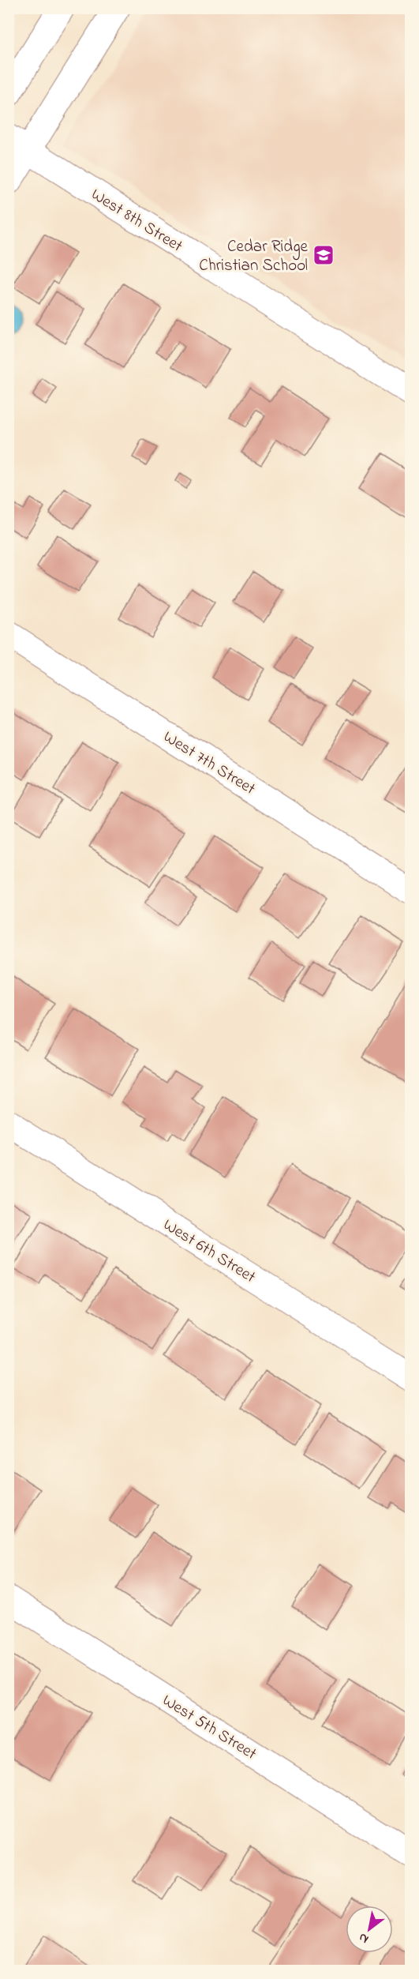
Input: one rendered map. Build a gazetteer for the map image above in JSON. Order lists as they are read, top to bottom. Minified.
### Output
{"streets":{"street":["West 8th Street","West 7th Street","West 6th Street","West 5th Street"]},"places":{"school or university":["Cedar Ridge Christian School"]},"north":"bottom left"}
